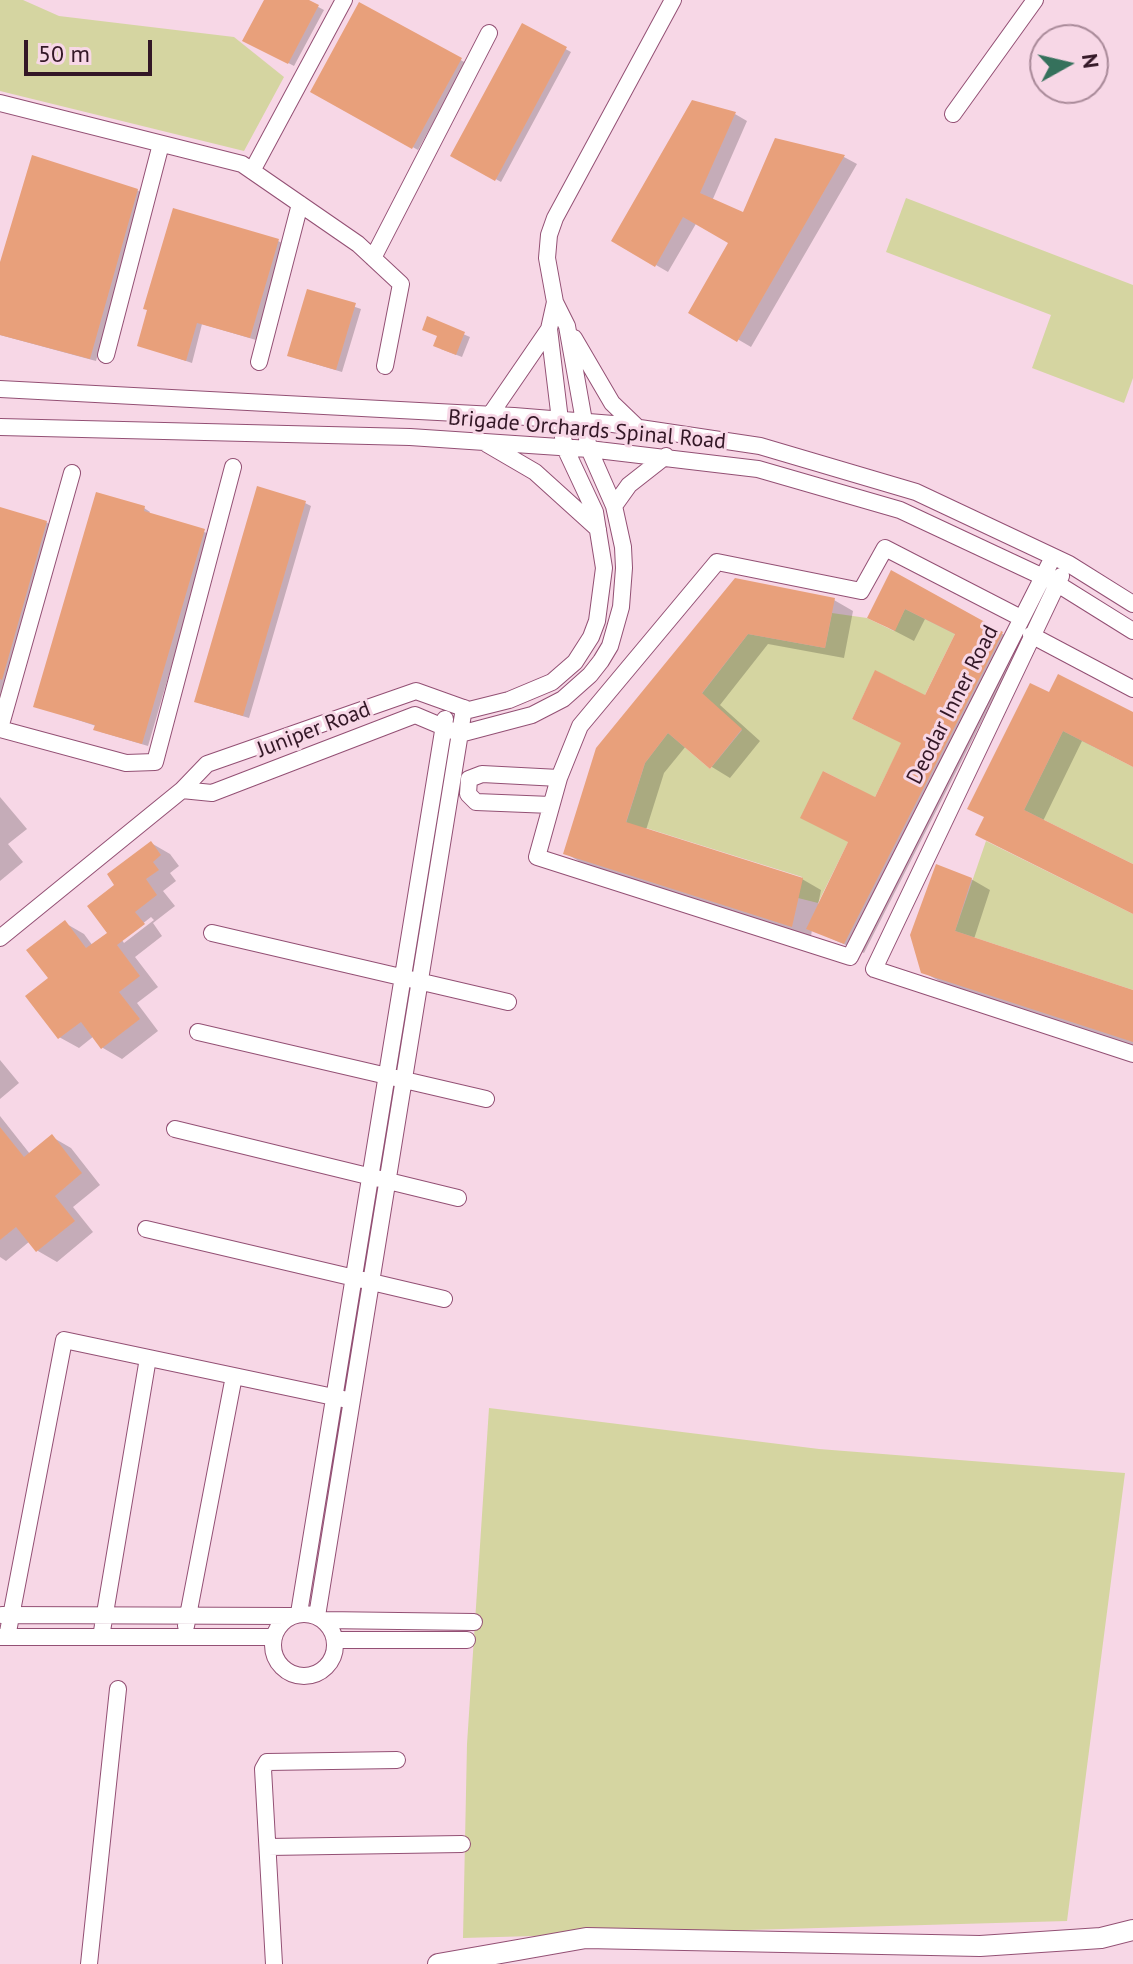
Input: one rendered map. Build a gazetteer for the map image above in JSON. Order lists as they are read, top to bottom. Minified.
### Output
{"streets":{"street":["Brigade Orchards Spinal Road","Deodar Inner Road","Juniper Road"]},"scale_bar":"50 m","north":"right"}
